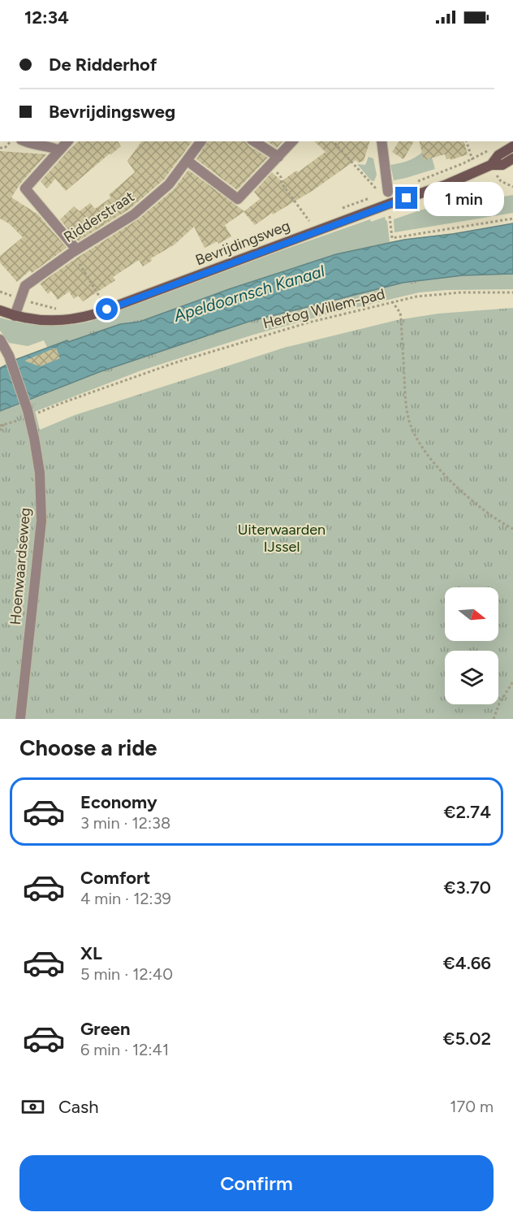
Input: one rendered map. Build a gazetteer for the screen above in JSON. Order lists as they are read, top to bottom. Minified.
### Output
{"streets":{"main road":["Bevrijdingsweg"],"street":["Ridderstraat","Hoenwaardseweg"],"path":["Hertog Willem-pad"]},"crossings":[["Ridderstraat","Bevrijdingsweg"],["Hertog Willem-pad","Hoenwaardseweg"]],"water":["Apeldoornsch Kanaal"],"parks":["Uiterwaarden IJssel"],"north":"right","page":{"status":"12:34","banner":["De Ridderhof","Bevrijdingsweg"],"bubble":"1 min","heading":"Choose a ride","list":[{"name":"Economy","note":"3 min · 12:38","value":"€2.74"},{"name":"Comfort","note":"4 min · 12:39","value":"€3.70"},{"name":"XL","note":"5 min · 12:40","value":"€4.66"},{"name":"Green","note":"6 min · 12:41","value":"€5.02"}],"pay":["Cash","170 m"],"buttons":"Confirm"}}
